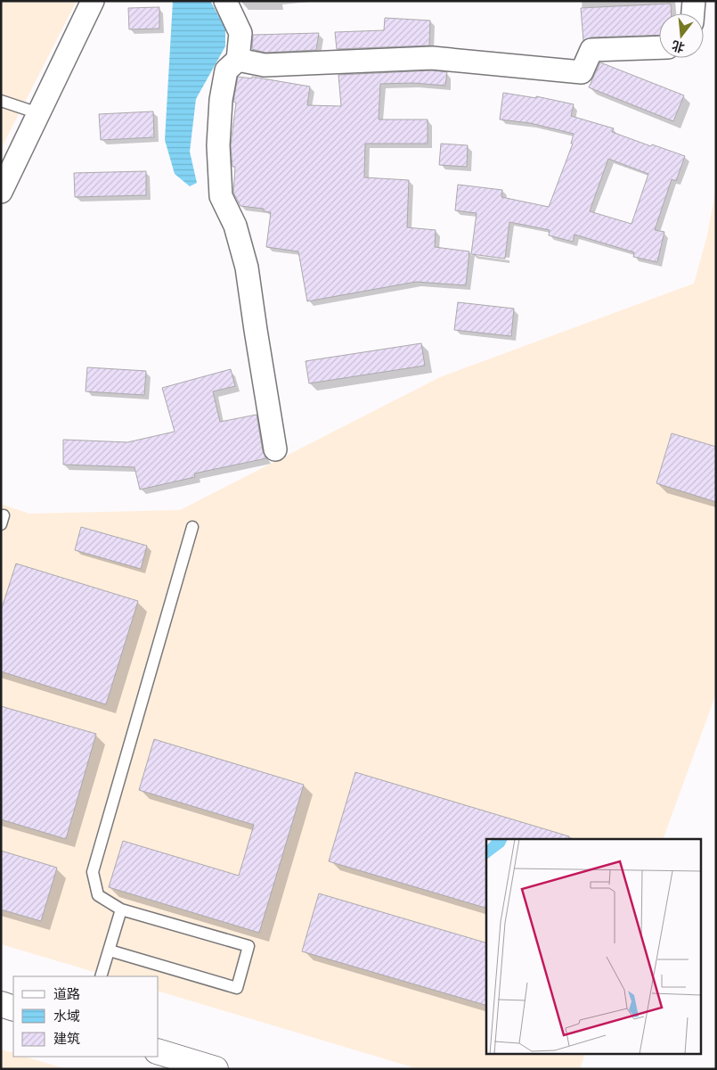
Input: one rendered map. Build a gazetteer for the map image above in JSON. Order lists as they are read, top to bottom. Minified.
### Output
{"legend":["道路","水域","建筑"],"north":"bottom"}
